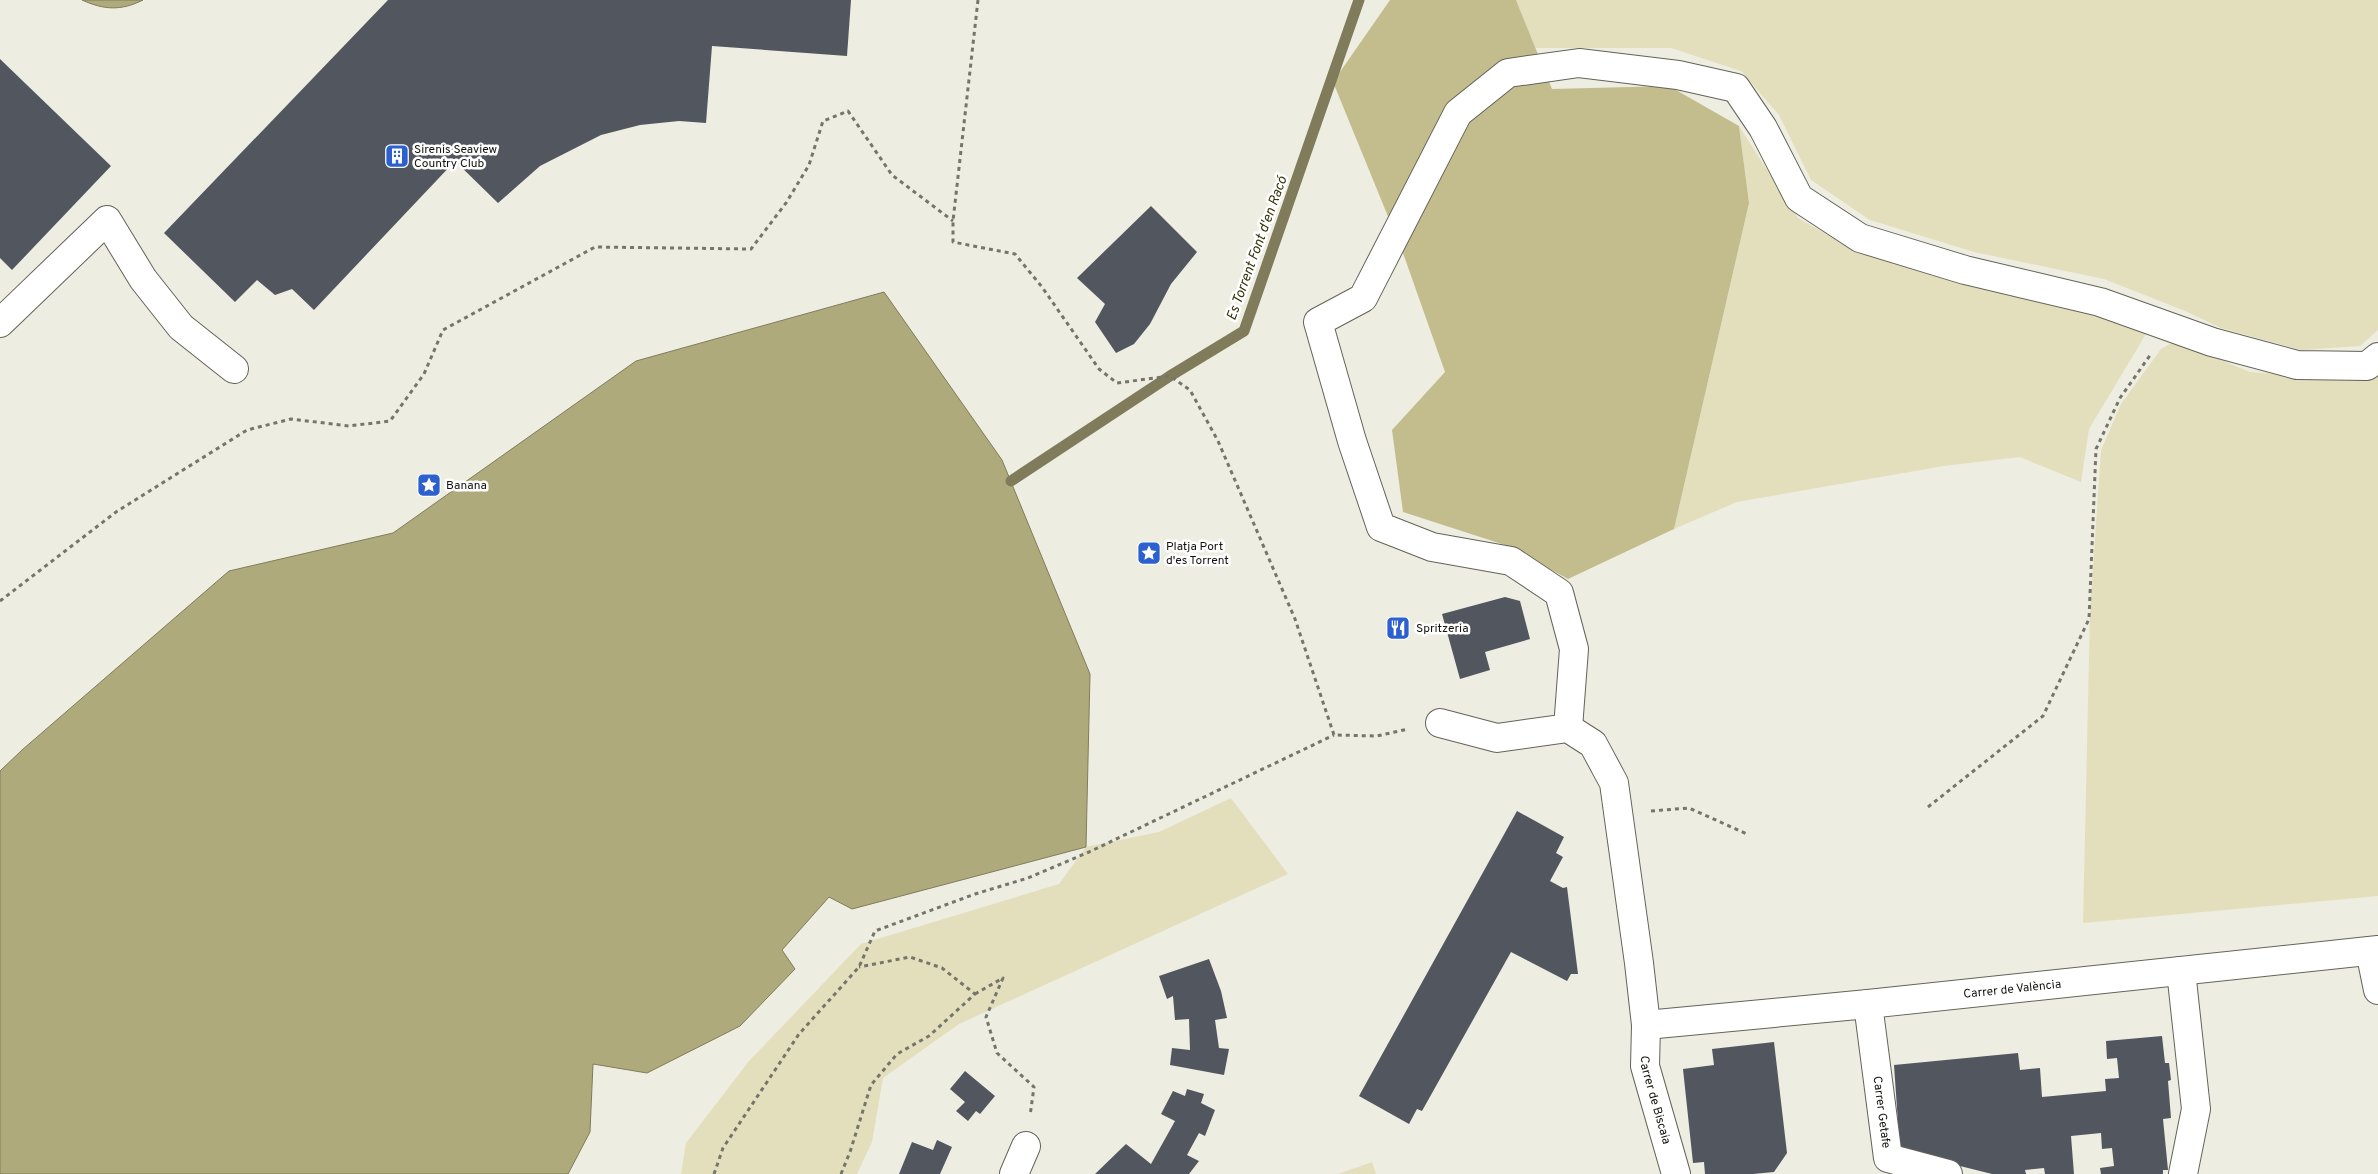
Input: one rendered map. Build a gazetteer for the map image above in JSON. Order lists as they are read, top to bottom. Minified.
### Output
{"streets":{"street":["Carrer de València","Carrer de Biscaia","Carrer Getafe"]},"crossings":[["Carrer de València","Carrer de Biscaia"],["Carrer de València","Carrer Getafe"]],"water":["Es Torrent Font d'en Racó"],"places":{"building":["Sirenis Seaview Country Club"],"place":["Banana","Platja Port d'es Torrent"],"restaurant":["Spritzeria"]}}
